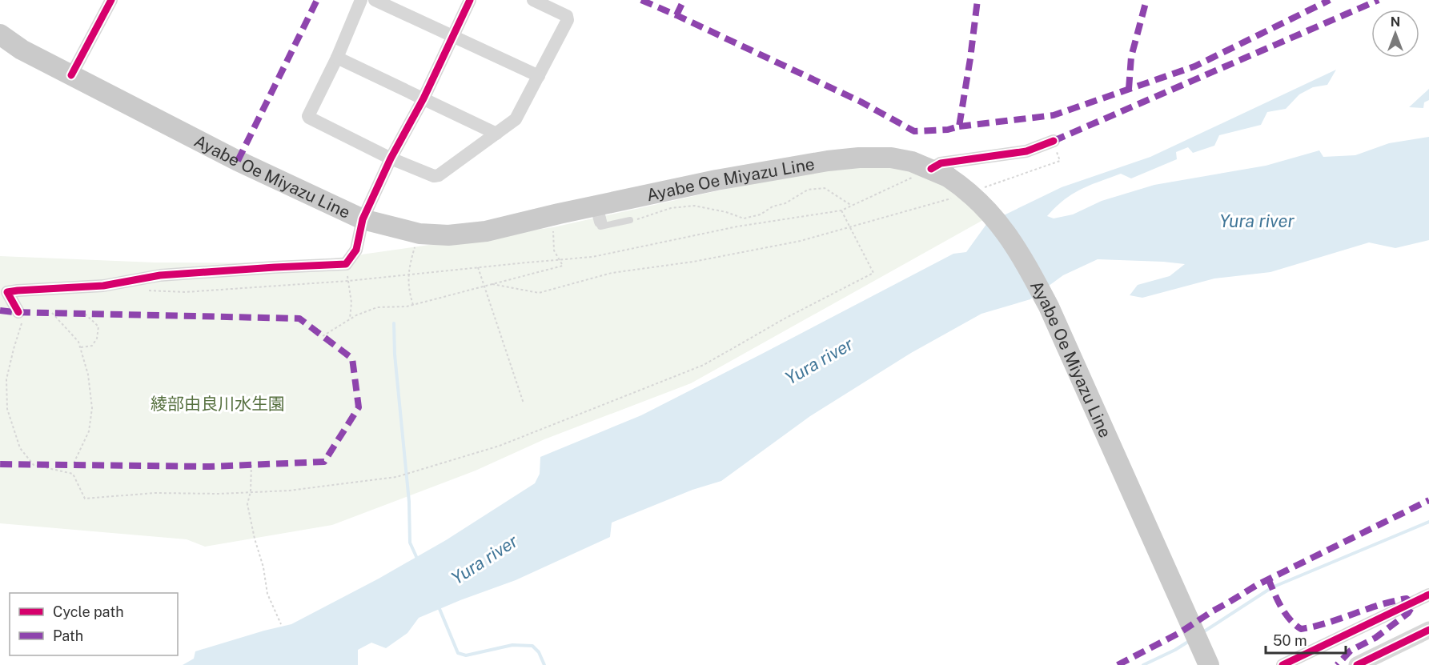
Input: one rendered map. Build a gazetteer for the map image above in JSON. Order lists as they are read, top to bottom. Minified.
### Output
{"streets":{"main road":["Ayabe Oe Miyazu Line"]},"water":["Yura river"],"parks":["綾部由良川水生園"],"legend":["Cycle path","Path"],"scale_bar":"50 m","north":"top"}
